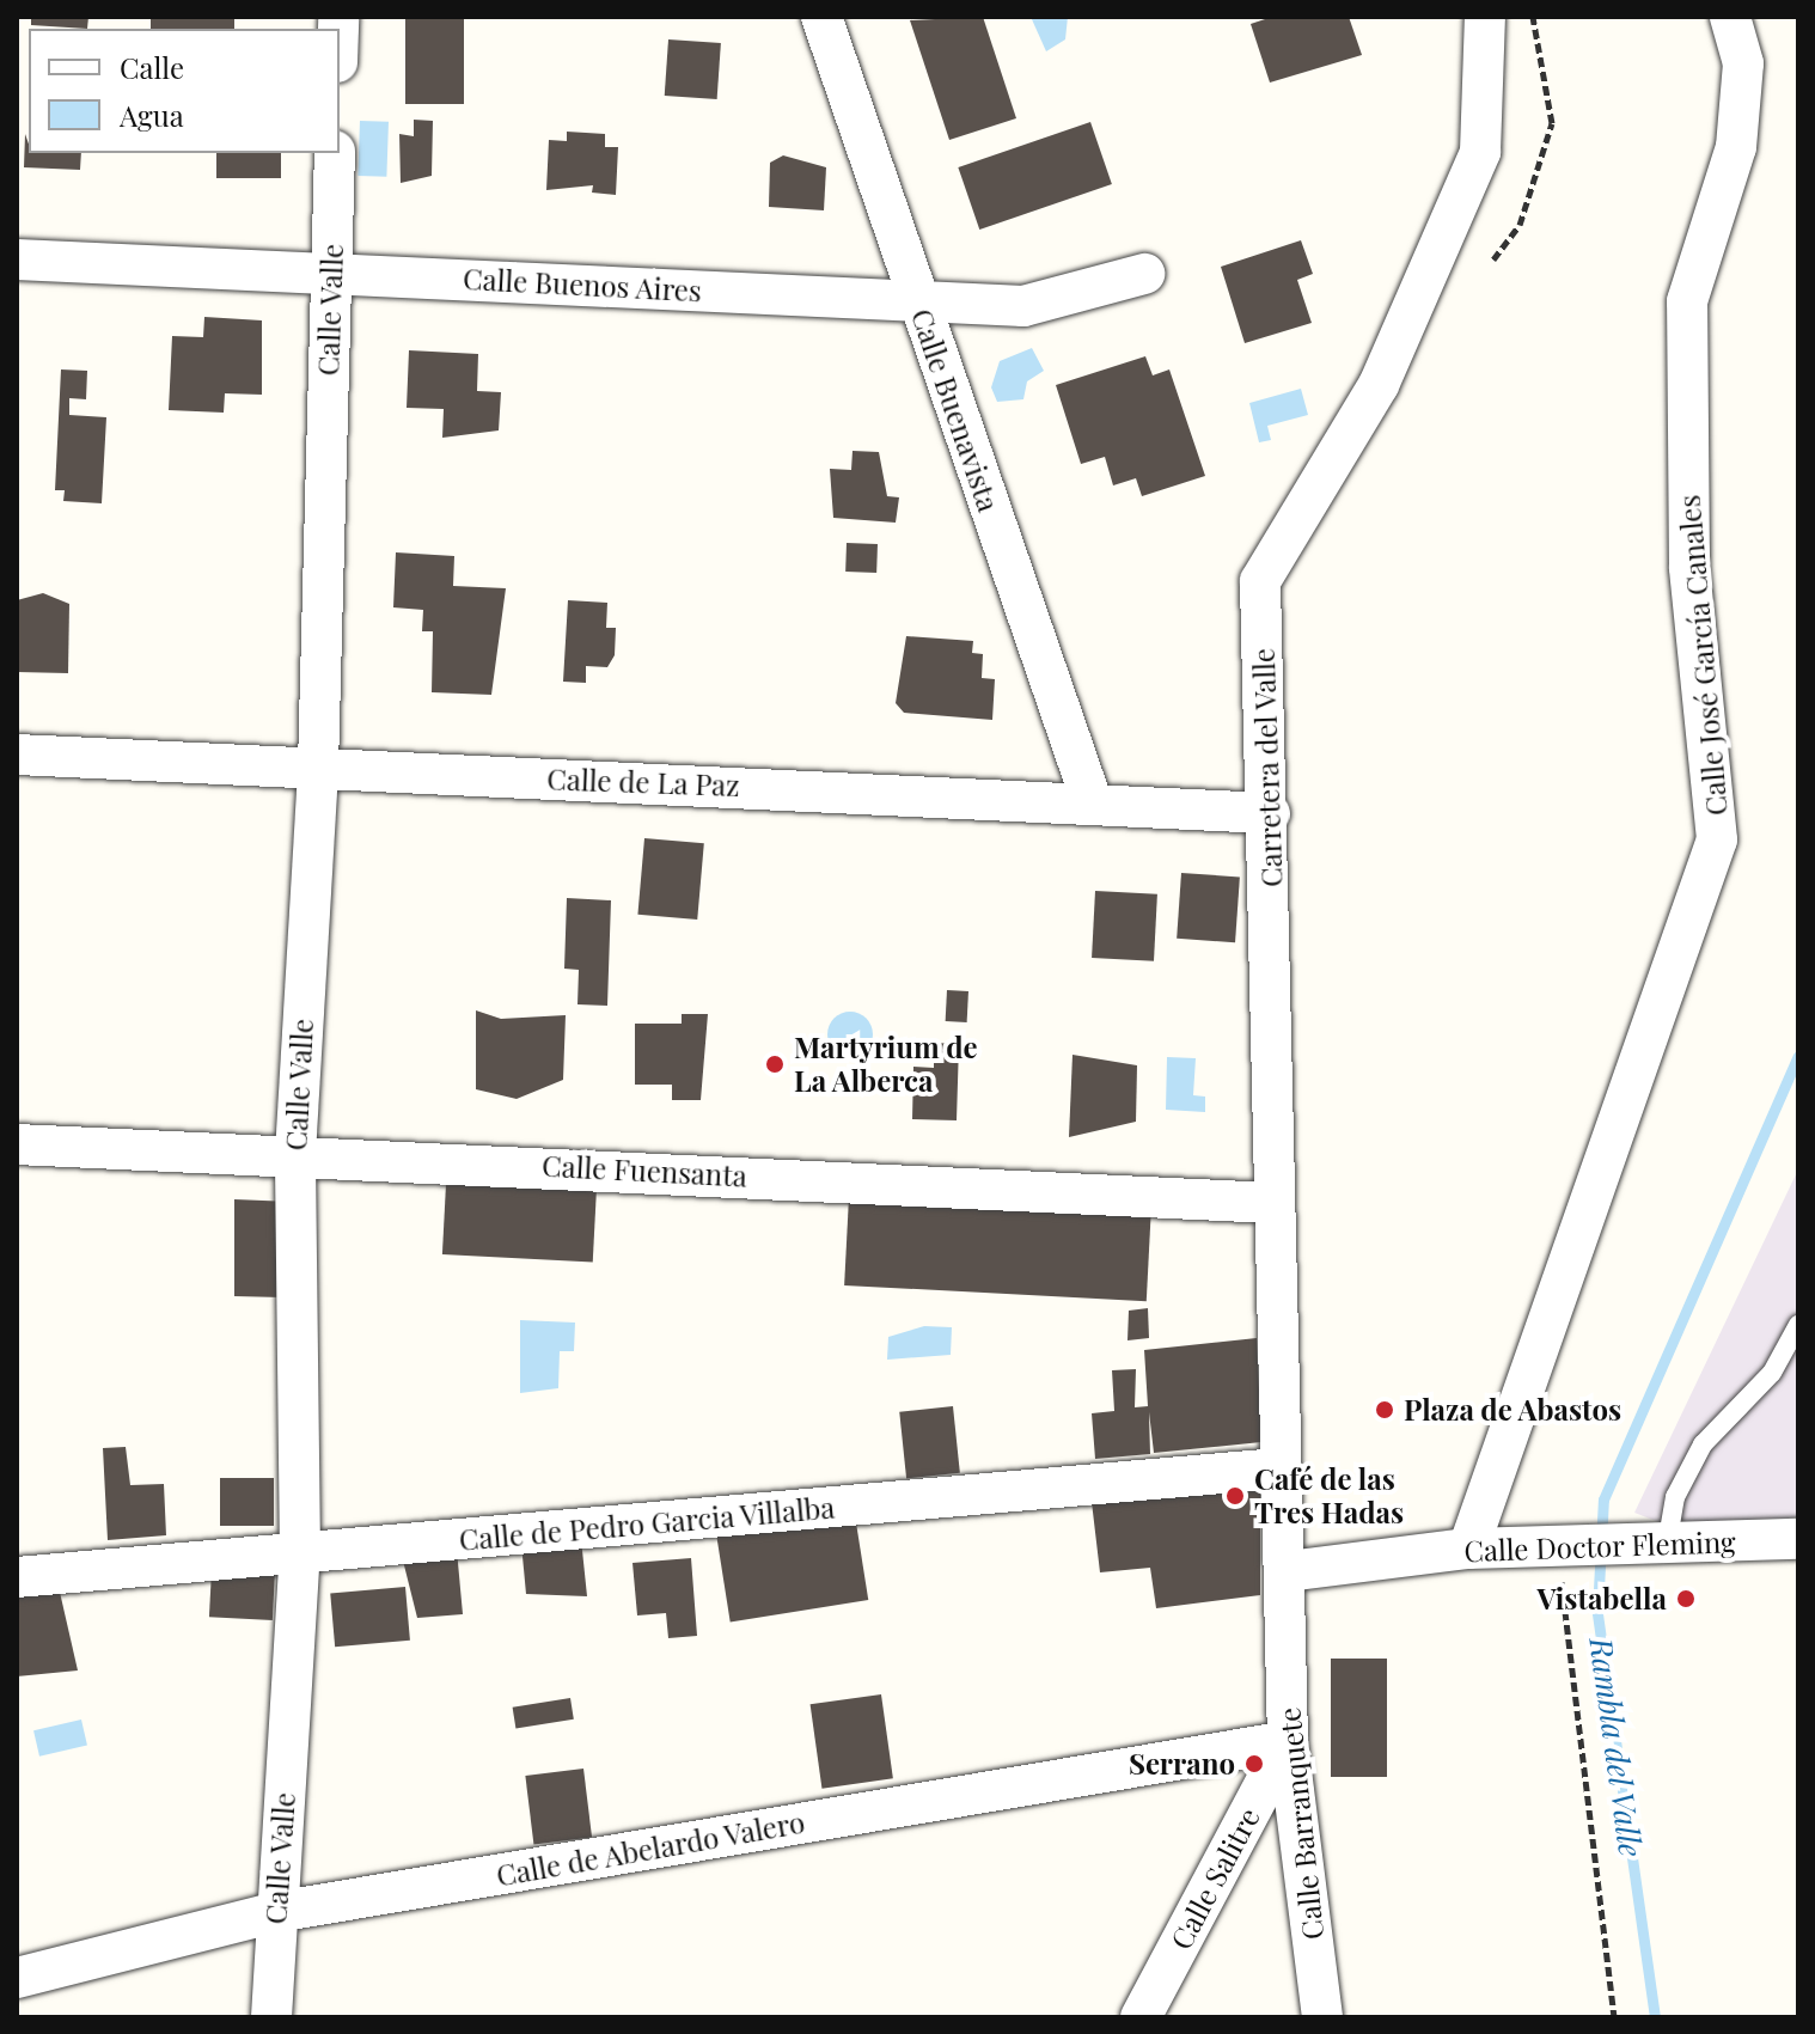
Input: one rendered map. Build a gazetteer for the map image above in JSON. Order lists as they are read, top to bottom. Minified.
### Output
{"streets":{"street":["Calle Buenos Aires","Calle Valle","Calle Buenavista","Calle José García Canales","Carretera del Valle","Calle de La Paz","Calle Fuensanta","Calle de Pedro Garcia Villalba","Calle Doctor Fleming","Calle Barranquete","Calle de Abelardo Valero","Calle Salitre"]},"crossings":[["Calle Buenos Aires","Calle Valle"],["Calle Buenos Aires","Calle Buenavista"],["Calle Valle","Calle de La Paz"],["Calle Valle","Calle Fuensanta"],["Calle Valle","Calle de Pedro Garcia Villalba"],["Calle Valle","Calle de Abelardo Valero"],["Calle Buenavista","Calle de La Paz"],["Calle José García Canales","Calle Doctor Fleming"],["Carretera del Valle","Calle de La Paz"],["Carretera del Valle","Calle Fuensanta"],["Carretera del Valle","Calle de Pedro Garcia Villalba"],["Carretera del Valle","Calle Doctor Fleming"],["Carretera del Valle","Calle Barranquete"],["Calle Doctor Fleming","Calle Barranquete"],["Calle Barranquete","Calle de Abelardo Valero"],["Calle Barranquete","Calle Salitre"],["Calle de Abelardo Valero","Calle Salitre"]],"water":["Rambla del Valle"],"places":["Martyrium de La Alberca","Plaza de Abastos","Café de las Tres Hadas","Vistabella","Serrano"],"legend":["Calle","Agua"]}
